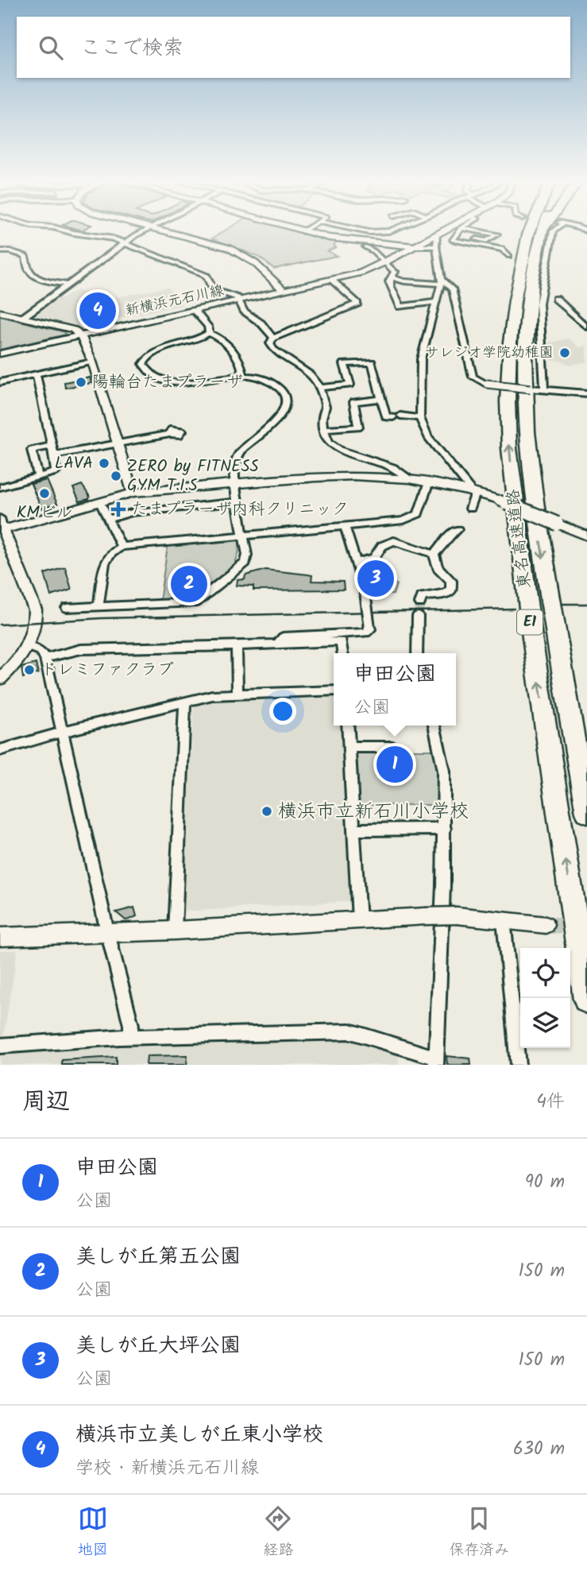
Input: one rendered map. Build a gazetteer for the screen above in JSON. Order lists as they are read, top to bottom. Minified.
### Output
{"streets":{"highway":["東名高速道路","E1"],"street":["新横浜元石川線"]},"places":{"other":["サレジオ学院幼稚園","陽輪台たまプラーザ","LAVA","ZERO by FITNESS GYM T.I.S","KMビル","ドレミファクラブ","横浜市立新石川小学校"],"health":["たまプラーザ内科クリニック"]},"page":{"search":"ここで検索","pins":["4","3","2","1"],"popup":["申田公園","公園"],"heading":["周辺","4件"],"list":[{"mark":"1","name":"申田公園","note":"公園","value":"90 m"},{"mark":"2","name":"美しが丘第五公園","note":"公園","value":"150 m"},{"mark":"3","name":"美しが丘大坪公園","note":"公園","value":"150 m"},{"mark":"4","name":"横浜市立美しが丘東小学校","note":"学校 · 新横浜元石川線","value":"630 m"}],"nav":["地図","経路","保存済み"]}}
